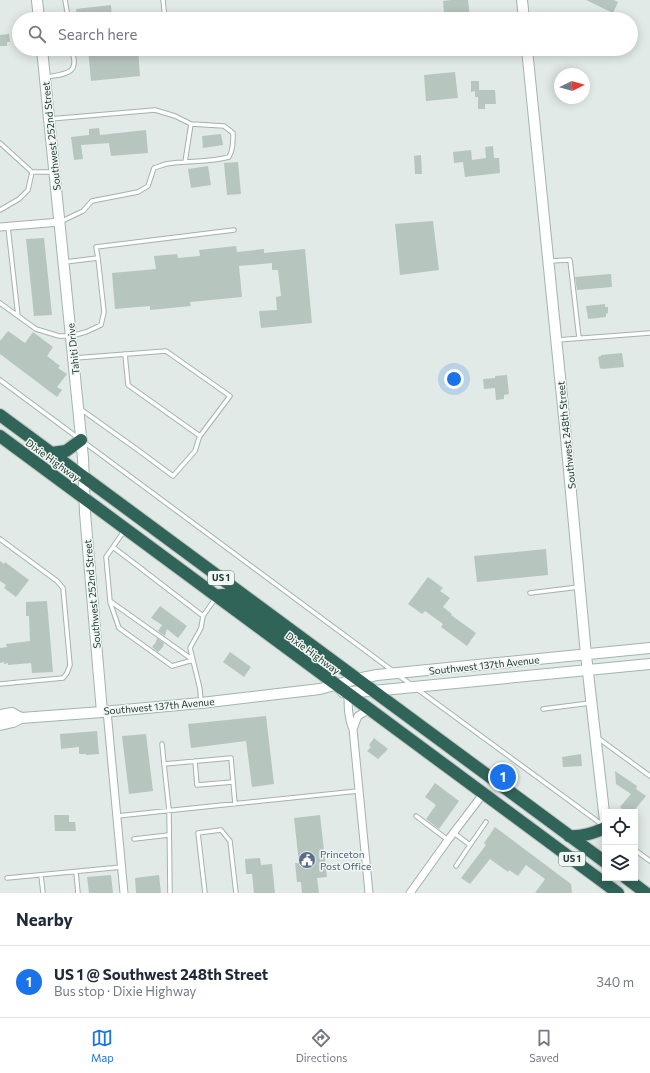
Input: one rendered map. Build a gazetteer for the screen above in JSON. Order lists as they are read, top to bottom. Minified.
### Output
{"streets":{"highway":["Dixie Highway","US 1"],"street":["Southwest 252nd Street","Tahiti Drive","Southwest 248th Street","Southwest 137th Avenue"]},"crossings":[["Southwest 252nd Street","Tahiti Drive"],["Southwest 252nd Street","Dixie Highway"],["Southwest 252nd Street","Southwest 137th Avenue"],["Tahiti Drive","Dixie Highway"],["Southwest 248th Street","Southwest 137th Avenue"],["Dixie Highway","Southwest 137th Avenue"]],"places":{"public building":["Princeton Post Office"]},"north":"right","page":{"search":"Search here","pins":"1","heading":"Nearby","list":[{"mark":"1","name":"US 1 @ Southwest 248th Street","note":"Bus stop · Dixie Highway","value":"340 m"}],"nav":["Map","Directions","Saved"]}}
